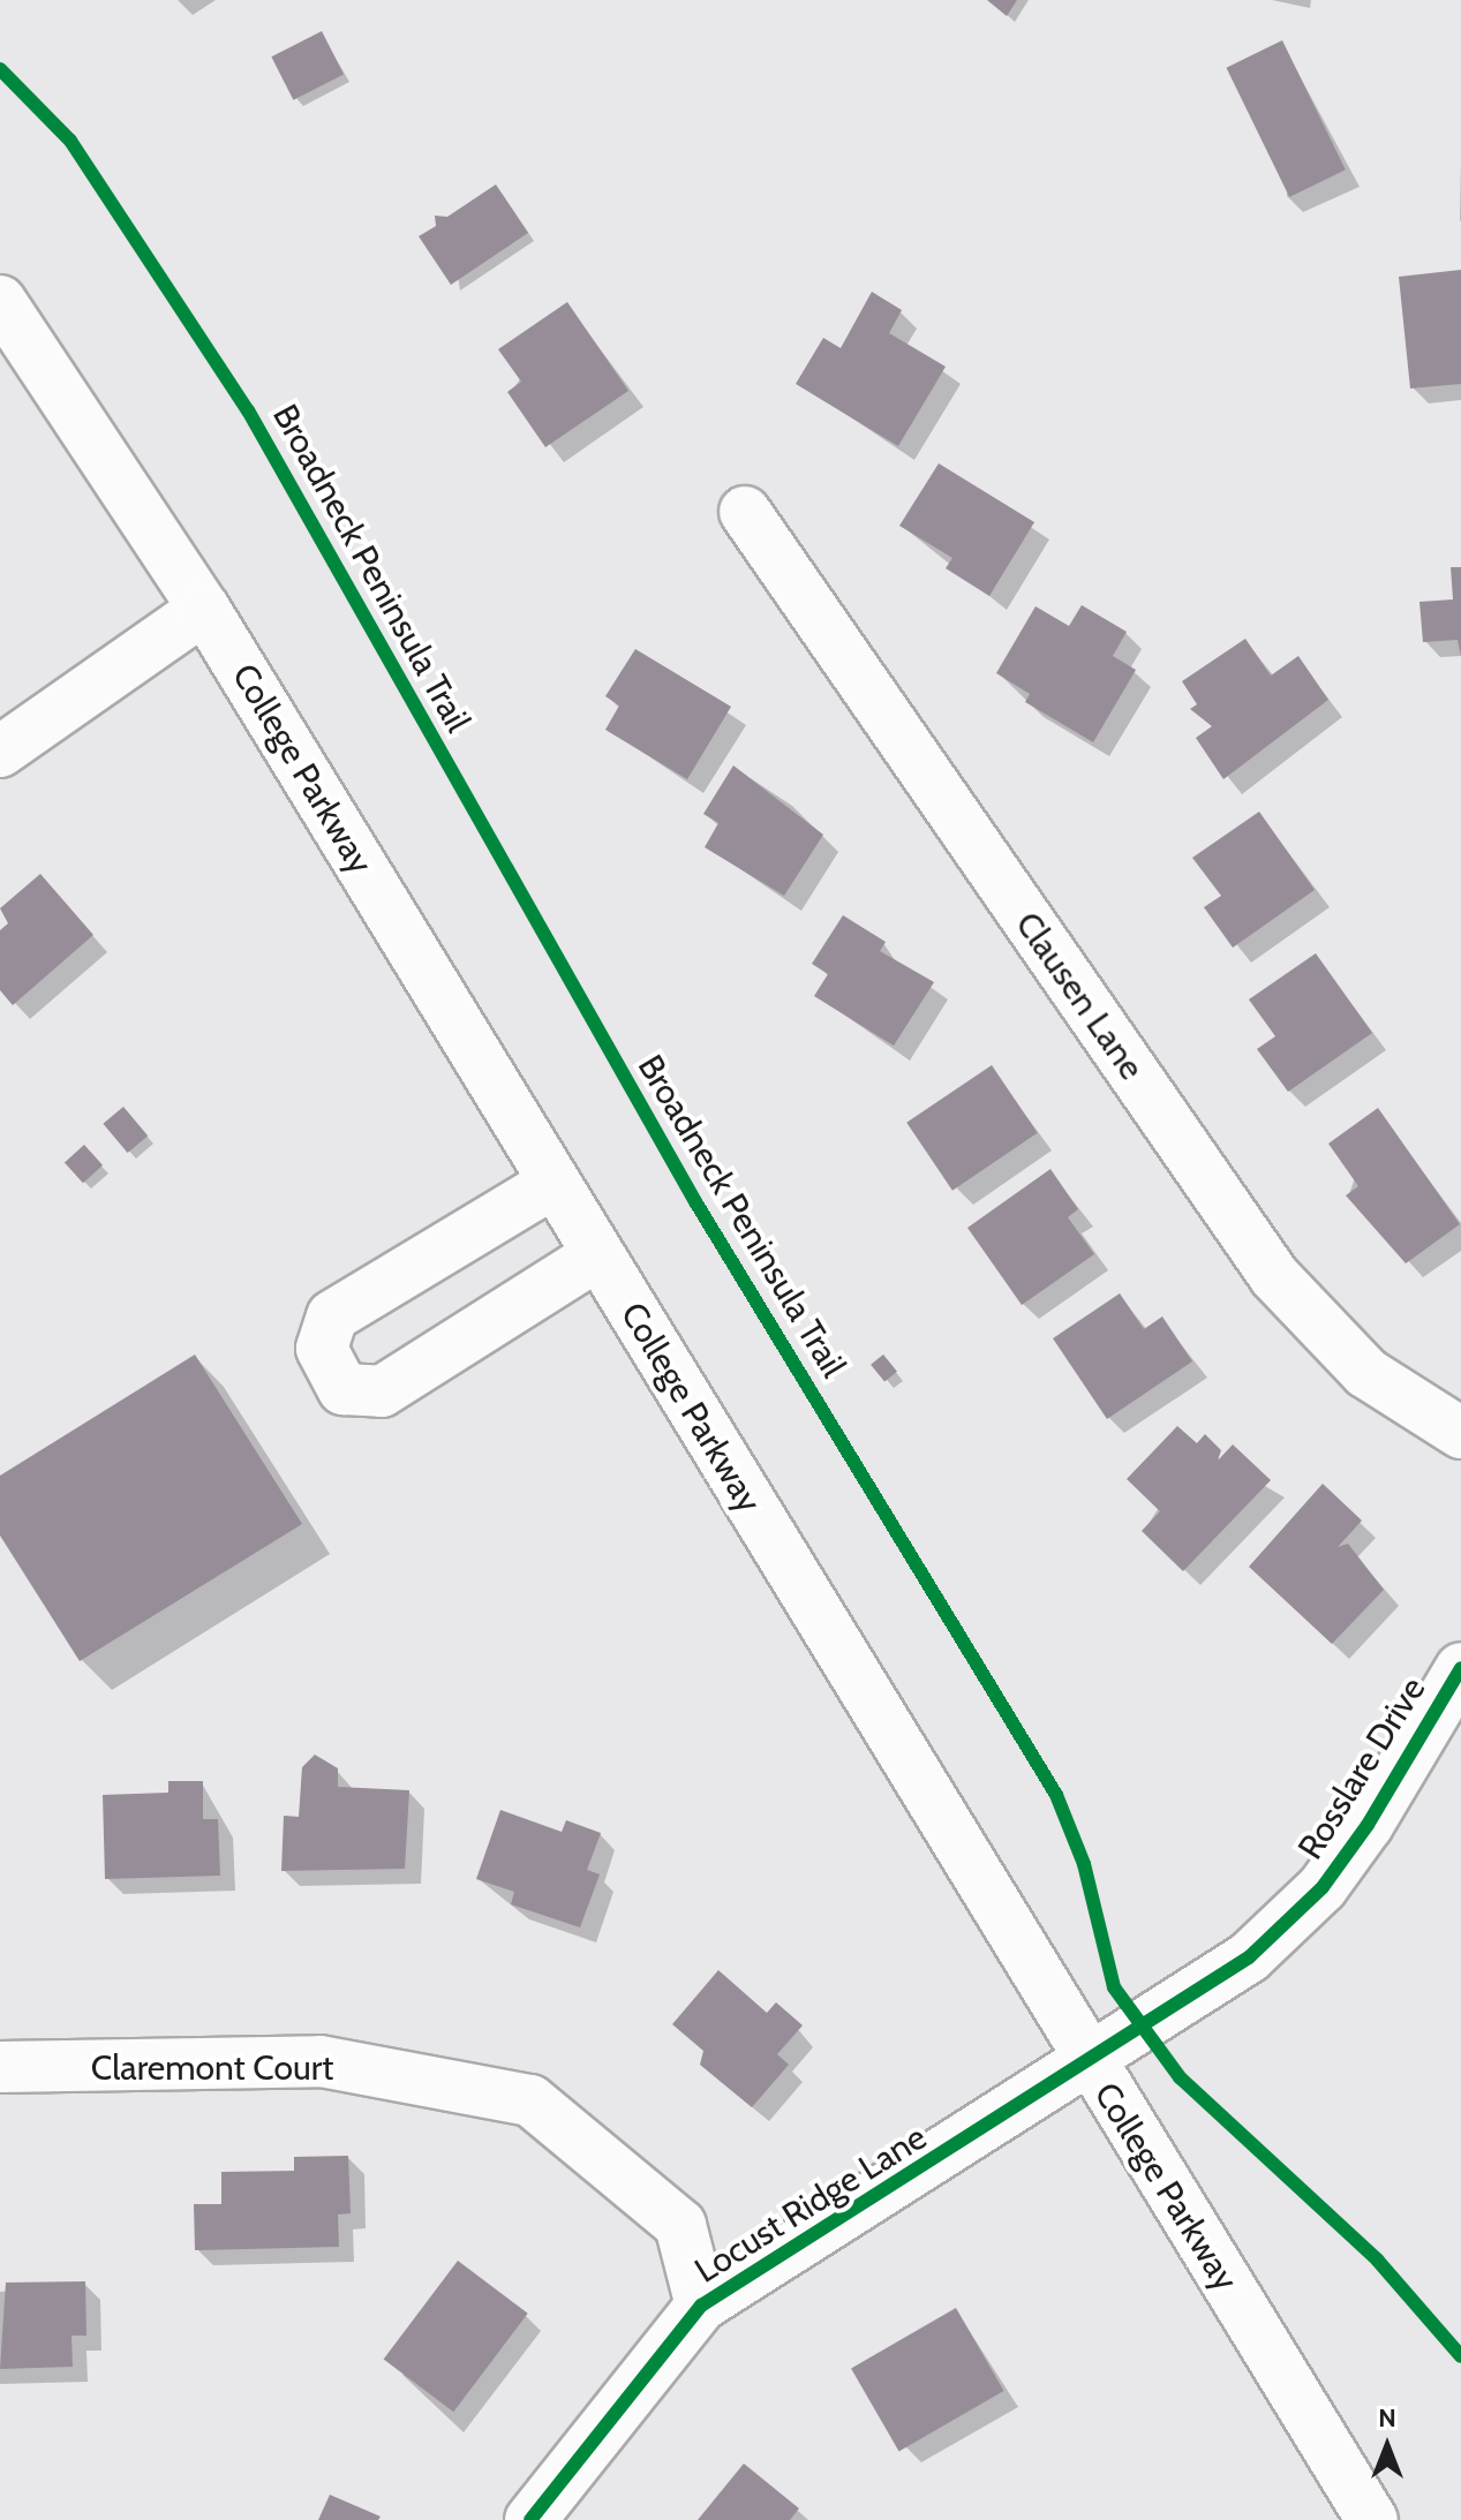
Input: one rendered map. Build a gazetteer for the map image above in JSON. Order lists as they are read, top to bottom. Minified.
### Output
{"streets":{"street":["College Parkway","Clausen Lane","Rosslare Drive","Claremont Court","Locust Ridge Lane"],"cycle path":["Broadneck Peninsula Trail"]},"crossings":[["College Parkway","Rosslare Drive"],["College Parkway","Locust Ridge Lane"],["Rosslare Drive","Locust Ridge Lane"],["Claremont Court","Locust Ridge Lane"]],"north":"top"}
